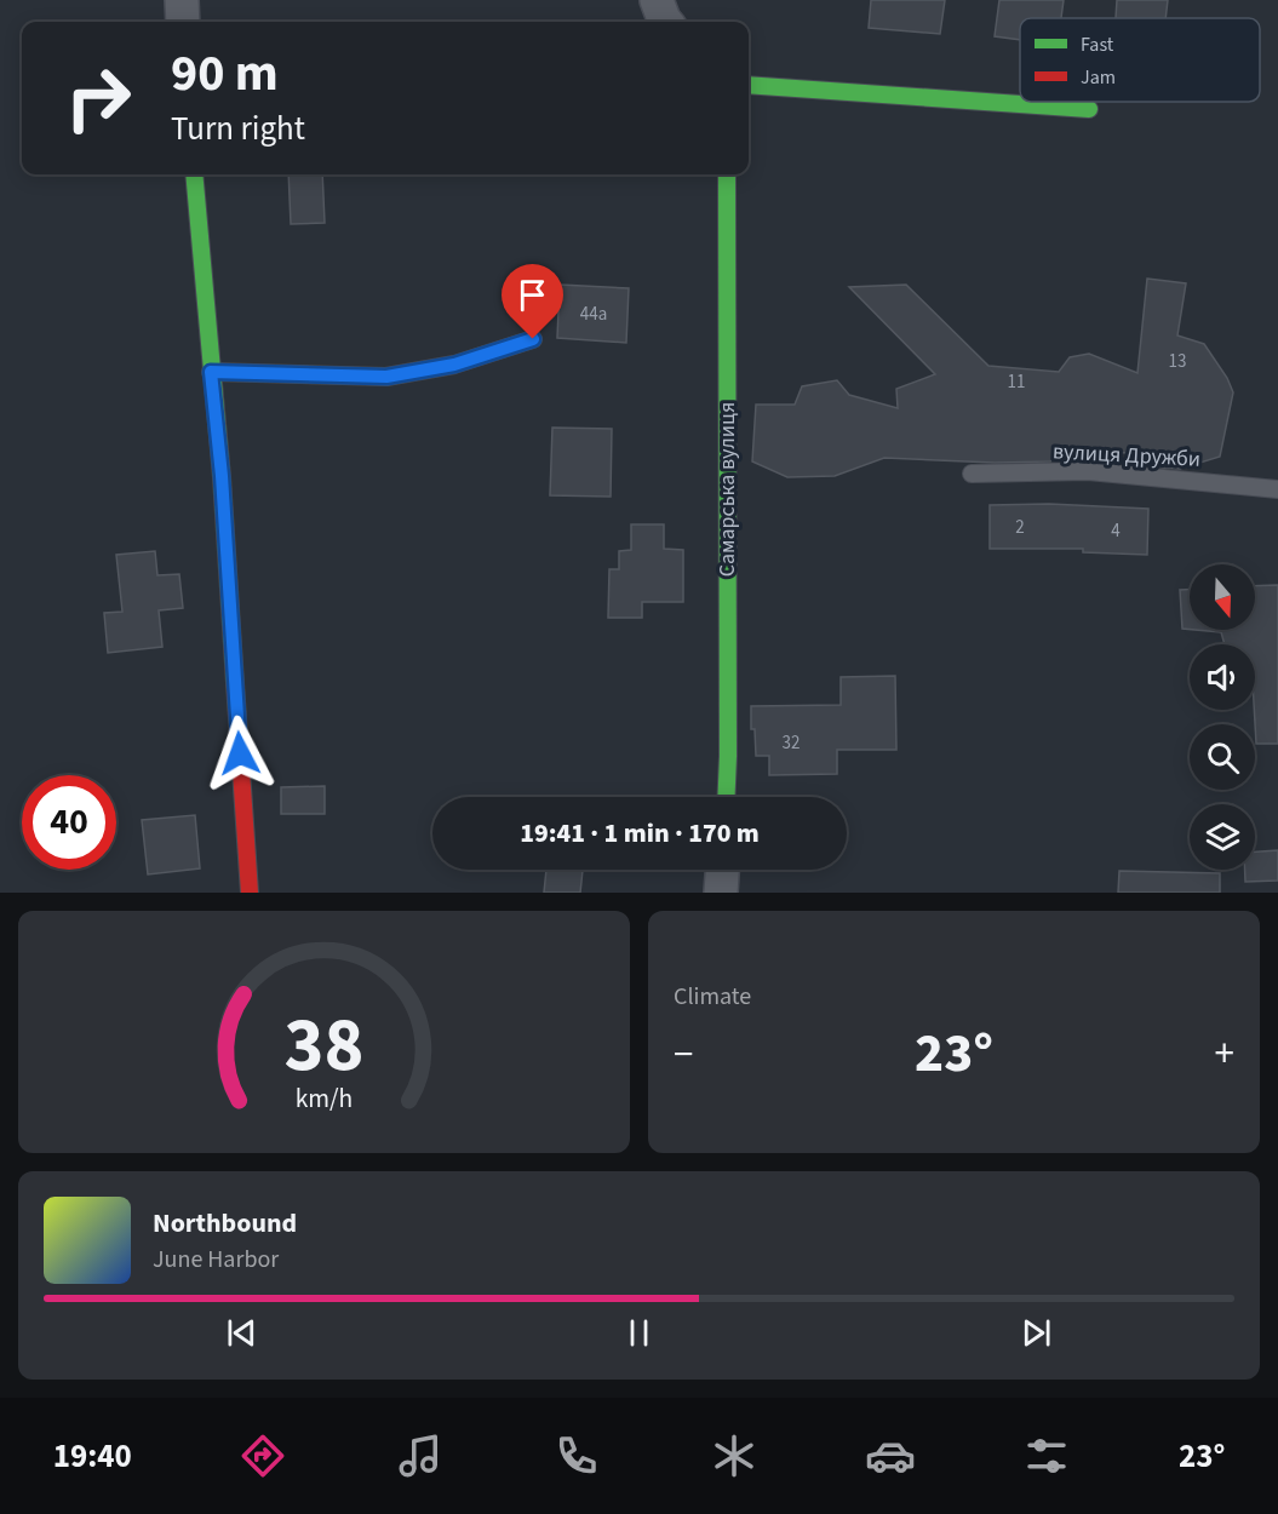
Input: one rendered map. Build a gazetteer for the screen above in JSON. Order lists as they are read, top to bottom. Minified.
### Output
{"streets":{"street":["Самарська вулиця"],"lane":["вулиця Дружби"]},"house_numbers":["44а","13","11","2","4","32"],"legend":["Fast","Jam"],"north":"bottom","page":{"turn":["90 m","Turn right"],"limit":"40","trip":"19:41 · 1 min · 170 m","tile":"Climate","heat":["−","23°","+"],"song":["Northbound","June Harbor"],"tabs":["19:40","23°"],"gauge":["38","km/h"]}}
